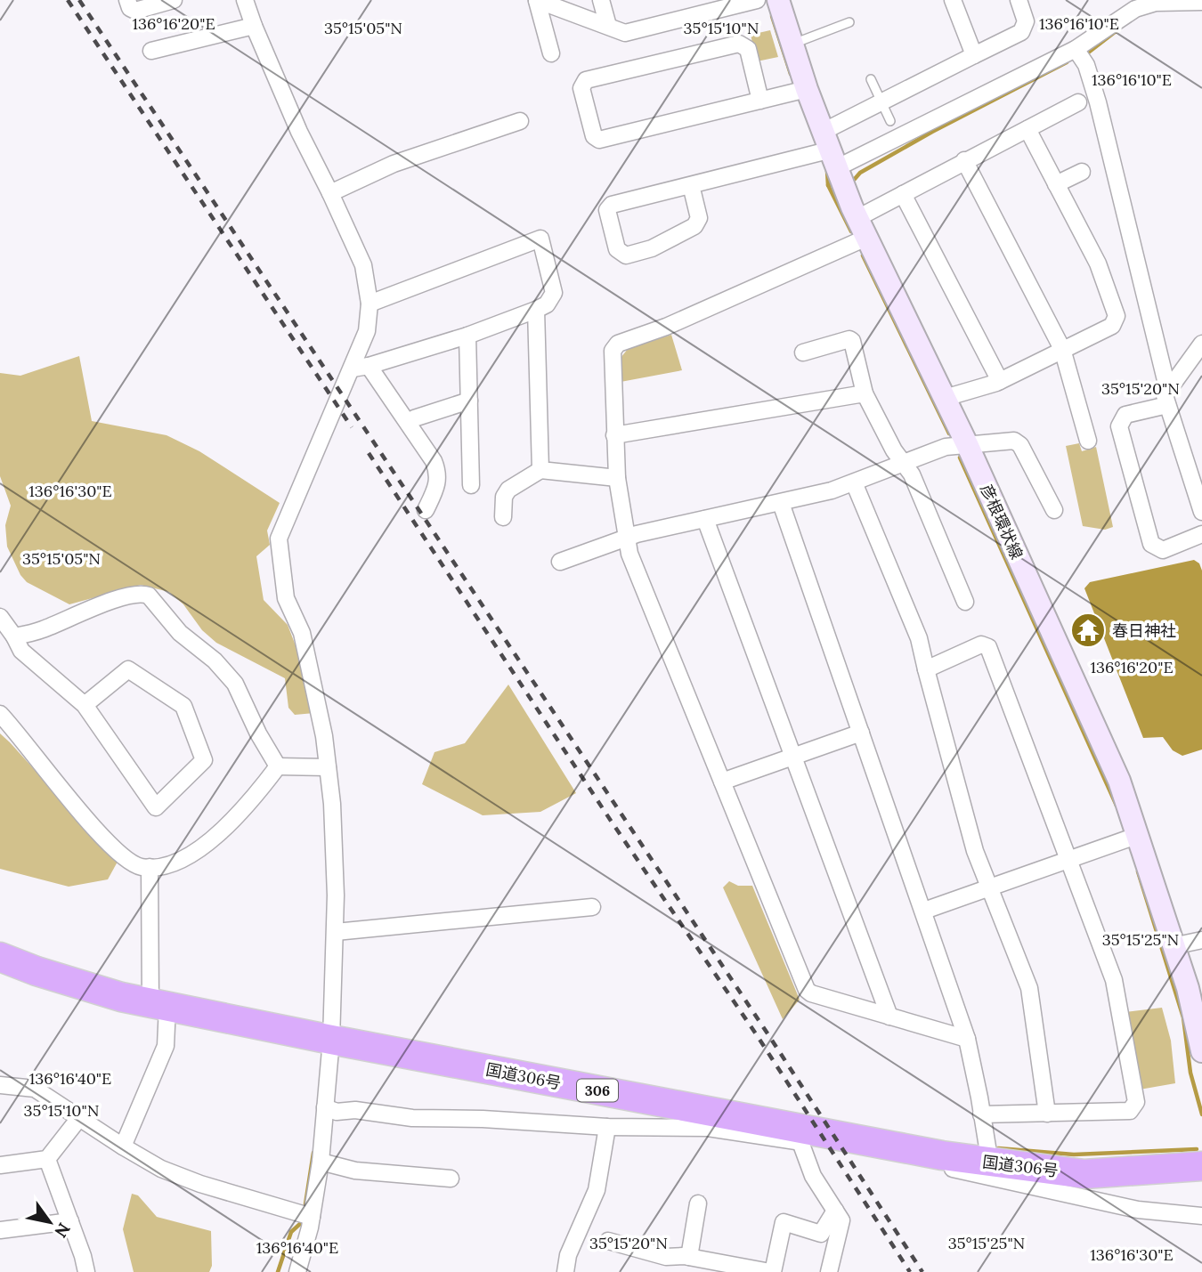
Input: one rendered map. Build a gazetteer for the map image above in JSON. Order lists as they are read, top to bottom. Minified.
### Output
{"streets":{"highway":["国道306号","306"],"main road":["彦根環状線"]},"places":{"temple":["春日神社"]},"north":"bottom right","coordinates":["136°16'10\"E","136°16'20\"E","35°15'05\"N","35°15'10\"N","35°15'20\"N","136°16'30\"E","35°15'25\"N","136°16'40\"E"]}
